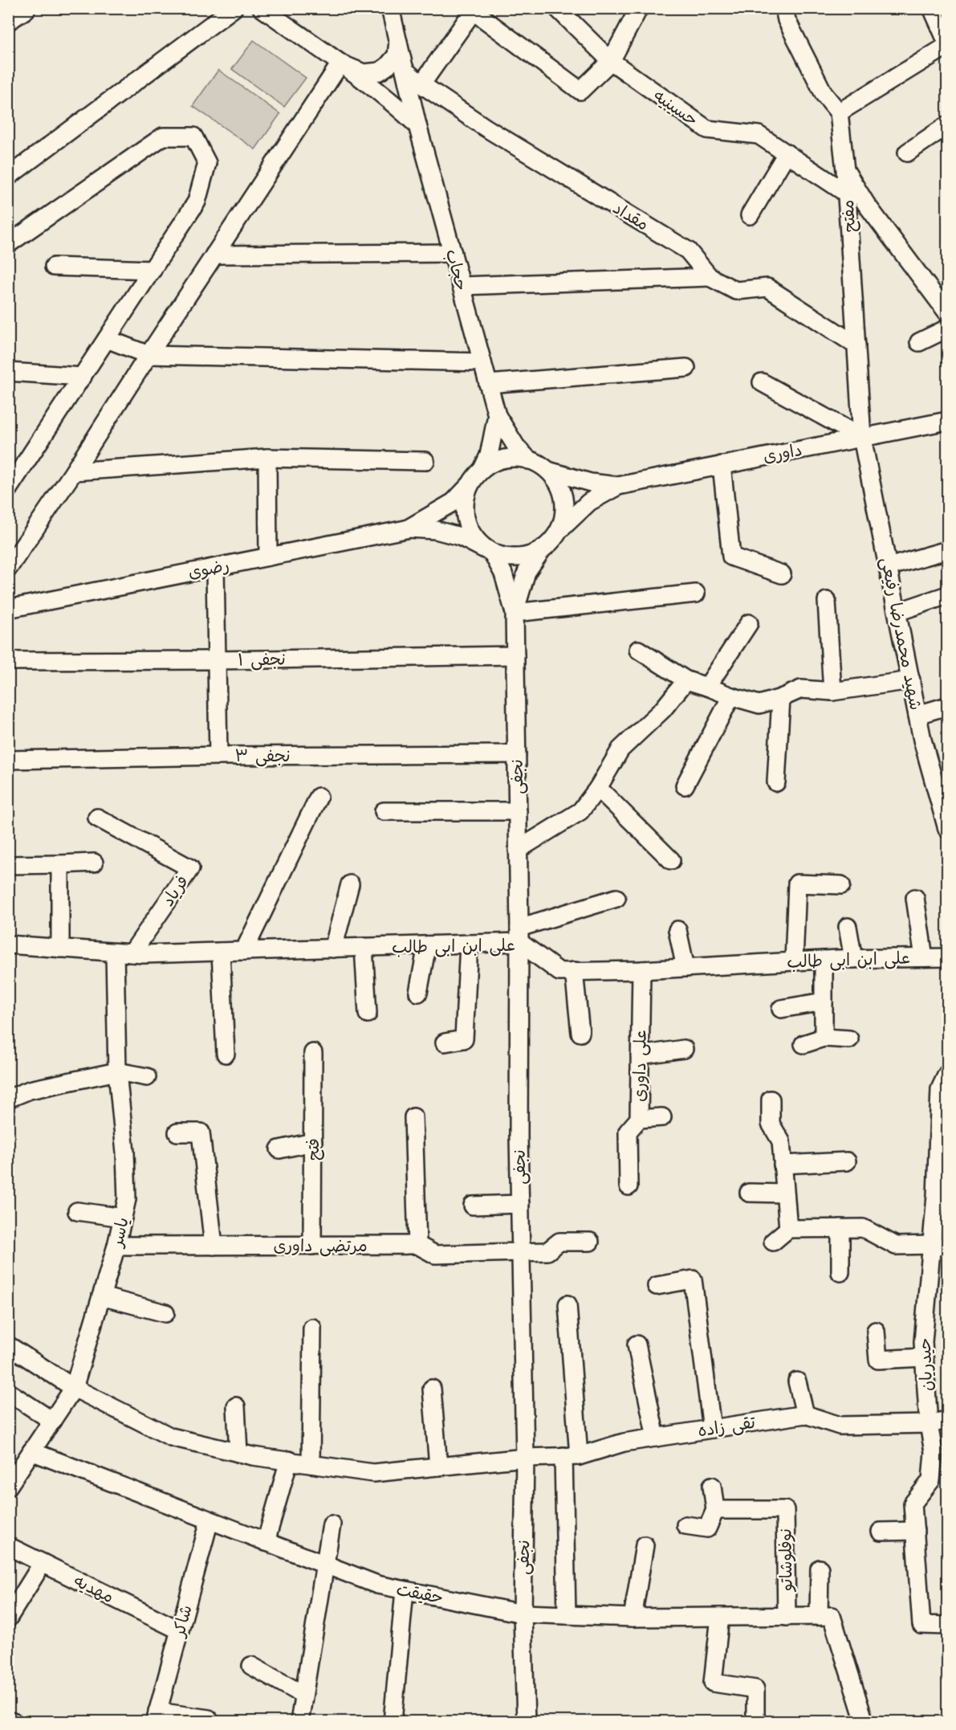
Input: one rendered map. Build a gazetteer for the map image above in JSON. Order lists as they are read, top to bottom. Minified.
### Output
{"streets":{"street":["حسینیه","مقداد","مفتح","حجاب","داوری","رضوی","شهید محمدرضا رفیعی","نجفی ۱","نجفی ۳","نجفی","فریاد","علی ابن ابی طالب","علی داوری","فتح","یاسر","مرتضی داوری","حیدریان","تقی زاده","نوفلوشاتو","مهدیه","حقیقت","شاکر"]},"crossings":[["حسینیه","مفتح"],["مقداد","مفتح"],["مقداد","حجاب"],["مفتح","داوری"],["مفتح","شهید محمدرضا رفیعی"],["داوری","شهید محمدرضا رفیعی"],["نجفی ۱","نجفی"],["نجفی ۳","نجفی"],["نجفی","علی ابن ابی طالب"],["نجفی","مرتضی داوری"],["نجفی","تقی زاده"],["نجفی","حقیقت"],["فریاد","علی ابن ابی طالب"],["علی ابن ابی طالب","علی داوری"],["علی ابن ابی طالب","یاسر"],["فتح","مرتضی داوری"],["یاسر","مرتضی داوری"],["یاسر","تقی زاده"],["یاسر","حقیقت"],["حیدریان","تقی زاده"],["نوفلوشاتو","حقیقت"],["مهدیه","شاکر"],["حقیقت","شاکر"]]}
